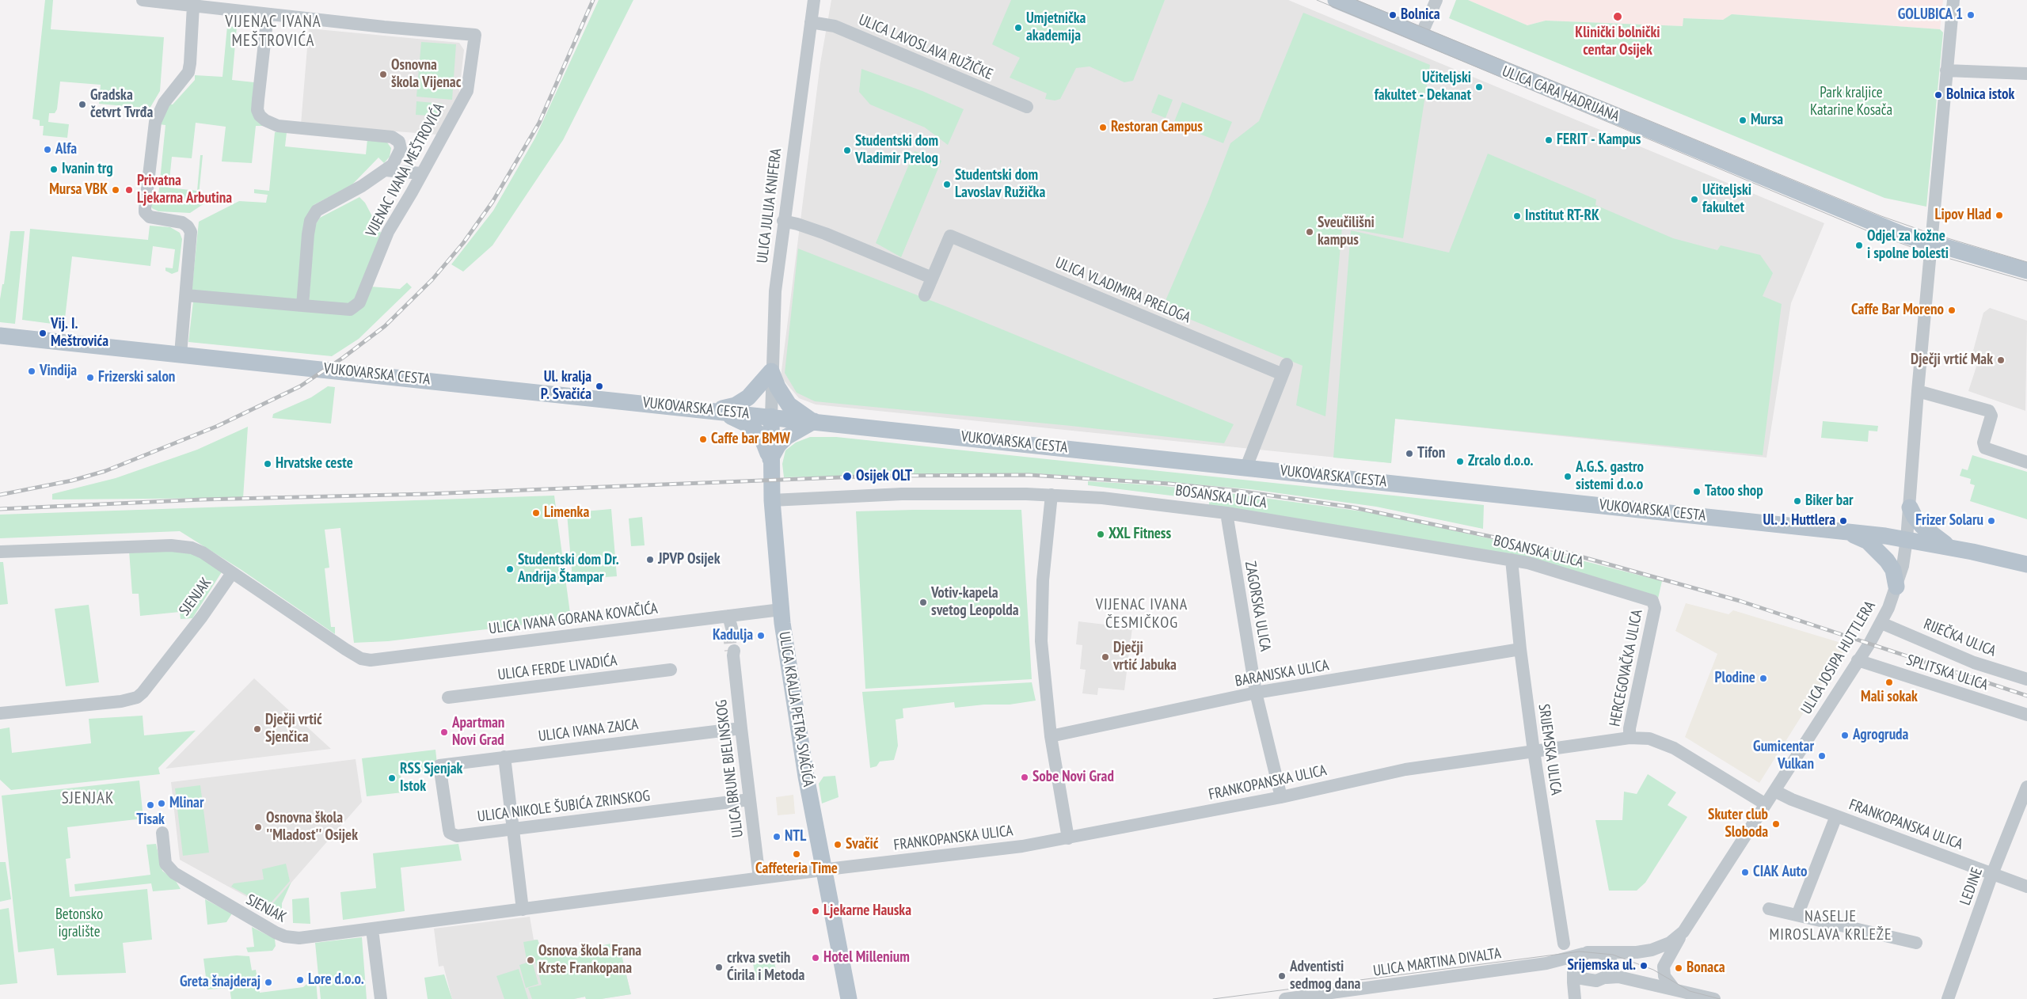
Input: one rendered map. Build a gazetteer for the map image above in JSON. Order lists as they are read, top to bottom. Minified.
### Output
{"streets":{"main road":["ULICA CARA HADRIJANA","VUKOVARSKA CESTA","ULICA KRALJA PETRA SVAČIĆA"],"street":["ULICA LAVOSLAVA RUŽIČKE","VIJENAC IVANA MEŠTROVIĆA","ULICA JULIJA KNIFERA","ULICA VLADIMIRA PRELOGA","BOSANSKA ULICA","SJENJAK","ZAGORSKA ULICA","ULICA IVANA GORANA KOVAČIĆA","RIJEČKA ULICA","ULICA JOSIPA HUTTLERA","ULICA FERDE LIVADIĆA","HERCEGOVAČKA ULICA","SPLITSKA ULICA","BARANJSKA ULICA","ULICA IVANA ZAJCA","SRIJEMSKA ULICA","ULICA BRUNE BJELINSKOG","FRANKOPANSKA ULICA","ULICA NIKOLE ŠUBIĆA ZRINSKOG","LEDINE","ULICA MARTINA DIVALTA"]},"crossings":[["ULICA LAVOSLAVA RUŽIČKE","ULICA JULIJA KNIFERA"],["ULICA CARA HADRIJANA","ULICA JOSIPA HUTTLERA"],["ULICA JULIJA KNIFERA","VUKOVARSKA CESTA"],["ULICA JULIJA KNIFERA","ULICA KRALJA PETRA SVAČIĆA"],["ULICA VLADIMIRA PRELOGA","VUKOVARSKA CESTA"],["VUKOVARSKA CESTA","ULICA JOSIPA HUTTLERA"],["VUKOVARSKA CESTA","ULICA KRALJA PETRA SVAČIĆA"],["BOSANSKA ULICA","ZAGORSKA ULICA"],["BOSANSKA ULICA","HERCEGOVAČKA ULICA"],["BOSANSKA ULICA","ULICA KRALJA PETRA SVAČIĆA"],["BOSANSKA ULICA","SRIJEMSKA ULICA"],["SJENJAK","ULICA IVANA GORANA KOVAČIĆA"],["SJENJAK","FRANKOPANSKA ULICA"],["ZAGORSKA ULICA","BARANJSKA ULICA"],["ZAGORSKA ULICA","FRANKOPANSKA ULICA"],["ULICA IVANA GORANA KOVAČIĆA","ULICA KRALJA PETRA SVAČIĆA"],["RIJEČKA ULICA","ULICA JOSIPA HUTTLERA"],["ULICA JOSIPA HUTTLERA","SPLITSKA ULICA"],["ULICA JOSIPA HUTTLERA","FRANKOPANSKA ULICA"],["ULICA JOSIPA HUTTLERA","ULICA MARTINA DIVALTA"],["HERCEGOVAČKA ULICA","FRANKOPANSKA ULICA"],["BARANJSKA ULICA","SRIJEMSKA ULICA"],["ULICA KRALJA PETRA SVAČIĆA","FRANKOPANSKA ULICA"],["ULICA IVANA ZAJCA","ULICA BRUNE BJELINSKOG"],["ULICA IVANA ZAJCA","ULICA NIKOLE ŠUBIĆA ZRINSKOG"],["SRIJEMSKA ULICA","FRANKOPANSKA ULICA"],["ULICA BRUNE BJELINSKOG","FRANKOPANSKA ULICA"],["ULICA BRUNE BJELINSKOG","ULICA NIKOLE ŠUBIĆA ZRINSKOG"],["FRANKOPANSKA ULICA","LEDINE"]],"districts":["VIJENAC IVANA MEŠTROVIĆA","VIJENAC IVANA ČESMIČKOG","SJENJAK","NASELJE MIROSLAVA KRLEŽE"],"parks":["Park kraljice Katarine Kosača","Betonsko igralište"],"places":["Bolnica","GOLUBICA 1","Klinički bolnički centar Osijek","Umjetnička akademija","Osnovna škola Vijenac","Učiteljski fakultet - Dekanat","Bolnica istok","Gradska četvrt Tvrđa","Mursa","Restoran Campus","FERIT - Kampus","Alfa","Studentski dom Vladimir Prelog","Ivanin trg","Studentski dom Lavoslav Ružička","Mursa VBK","Privatna Ljekarna Arbutina","Učiteljski fakultet","Lipov Hlad","Institut RT-RK","Sveučilišni kampus","Odjel za kožne i spolne bolesti","Caffe Bar Moreno","Vij. I. Meštrovića","Dječji vrtić Mak","Vindija","Frizerski salon","Ul. kralja P. Svačića","Caffe bar BMW","Tifon","Zrcalo d.o.o.","Hrvatske ceste","Osijek OLT","A.G.S. gastro sistemi d.o.o","Tatoo shop","Biker bar","Limenka","Ul. J. Huttlera","Frizer Solaru","XXL Fitness","JPVP Osijek","Studentski dom Dr. Andrija Štampar","Votiv-kapela svetog Leopolda","Kadulja","Dječji vrtić Jabuka","Plodine","Mali sokak","Dječji vrtić Sjenčica","Apartman Novi Grad","Agrogruda","Gumicentar Vulkan","Sobe Novi Grad","RSS Sjenjak Istok","Mlinar","Tisak","Skuter club Sloboda","Osnovna škola ''Mladost'' Osijek","NTL","Svačić","Caffeteria Time","CIAK Auto","Ljekarne Hauska","Hotel Millenium","Osnova škola Frana Krste Frankopana","Srijemska ul.","crkva svetih Ćirila i Metoda","Bonaca","Adventisti sedmog dana","Lore d.o.o.","Greta šnajderaj"]}
